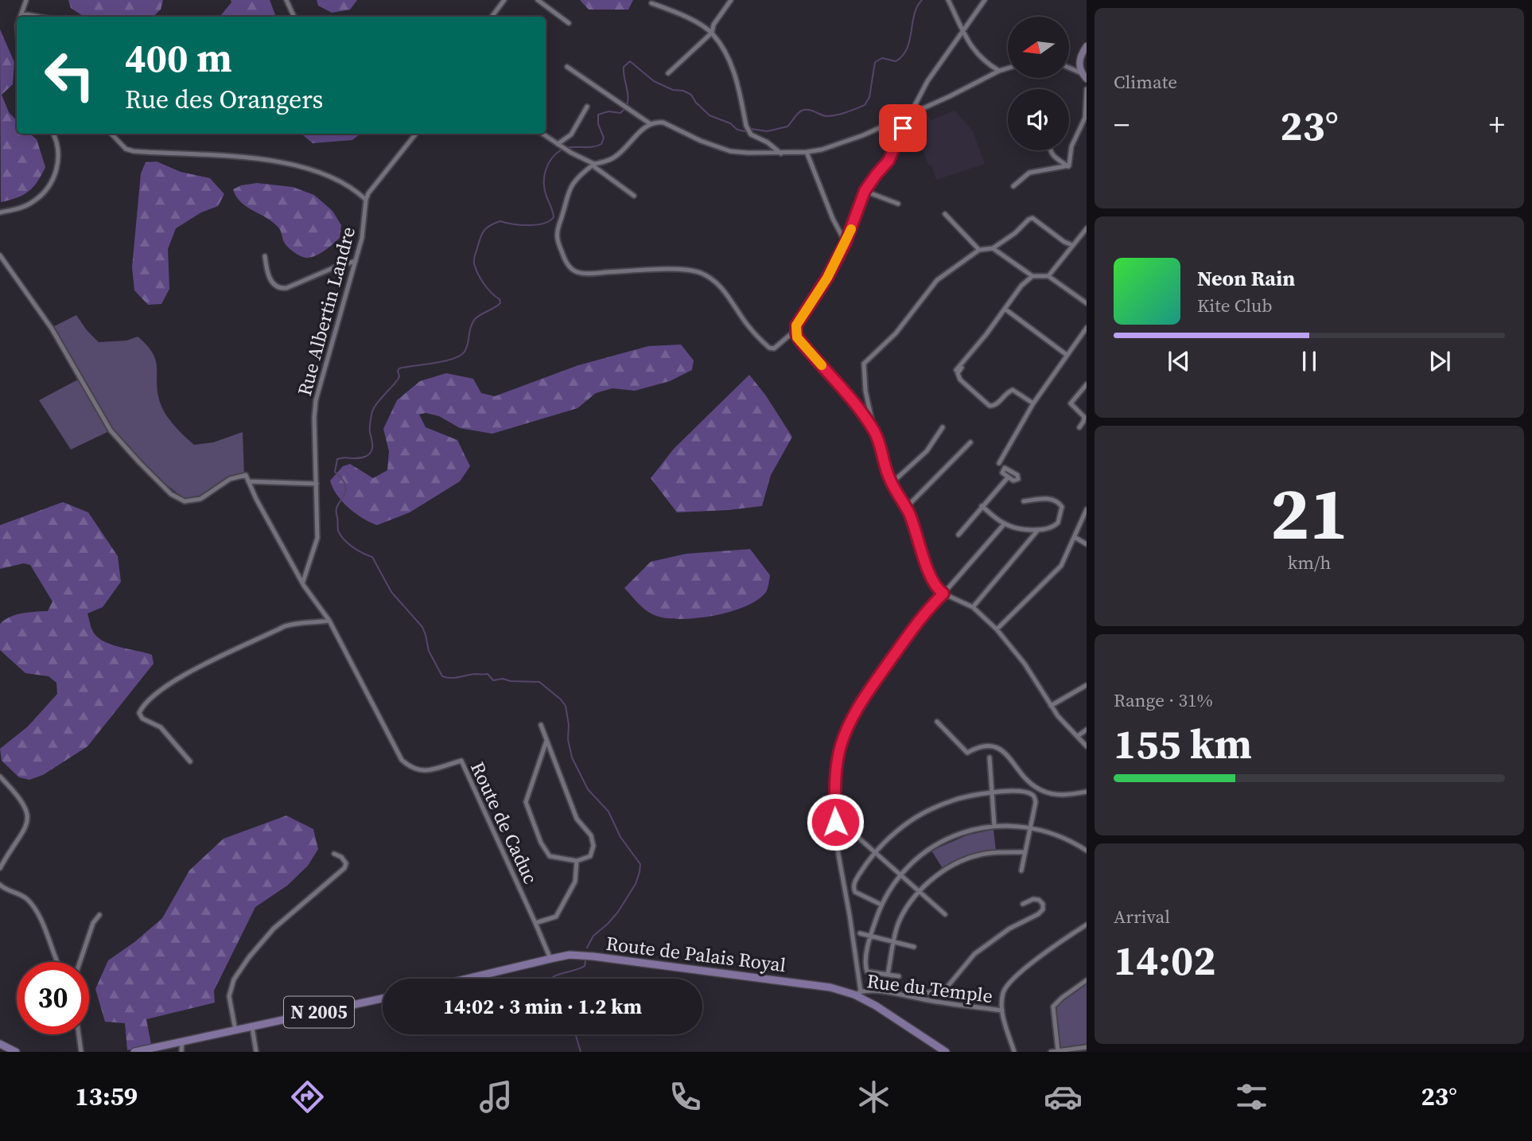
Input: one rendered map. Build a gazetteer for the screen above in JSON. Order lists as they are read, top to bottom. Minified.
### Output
{"streets":{"main road":["Route de Palais Royal","N 2005"],"street":["Rue Albertin Landre","Route de Caduc","Rue du Temple"]},"crossings":[["Rue Albertin Landre","Route de Caduc"],["Route de Caduc","Route de Palais Royal"],["Route de Palais Royal","Rue du Temple"]],"north":"left","page":{"tile":["Climate",["21","km/h"],["Range · 31%","155 km"],["Arrival","14:02"]],"turn":["400 m","Rue des Orangers"],"heat":["−","23°","+"],"song":["Neon Rain","Kite Club"],"limit":"30","trip":"14:02 · 3 min · 1.2 km","tabs":["13:59","23°"]}}
